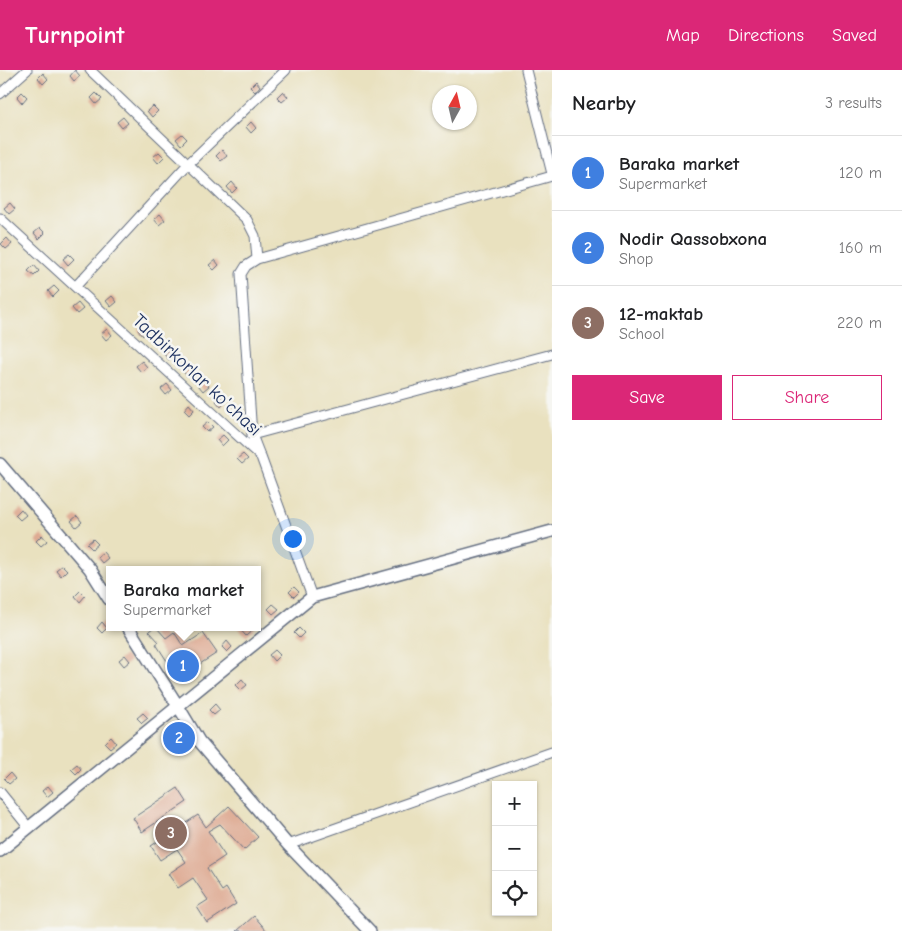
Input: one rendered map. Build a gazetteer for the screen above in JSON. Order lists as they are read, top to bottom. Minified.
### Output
{"streets":{"street":["Tadbirkorlar ko'chasi"]},"north":"top","page":{"header":"Turnpoint","nav":["Map","Directions","Saved"],"heading":["Nearby","3 results"],"list":[{"mark":"1","name":"Baraka market","note":"Supermarket","value":"120 m"},{"mark":"2","name":"Nodir Qassobxona","note":"Shop","value":"160 m"},{"mark":"3","name":"12-maktab","note":"School","value":"220 m"}],"buttons":["Save","Share"],"popup":["Baraka market","Supermarket"],"pins":["1","2","3"],"map_buttons":["+","−"]}}
